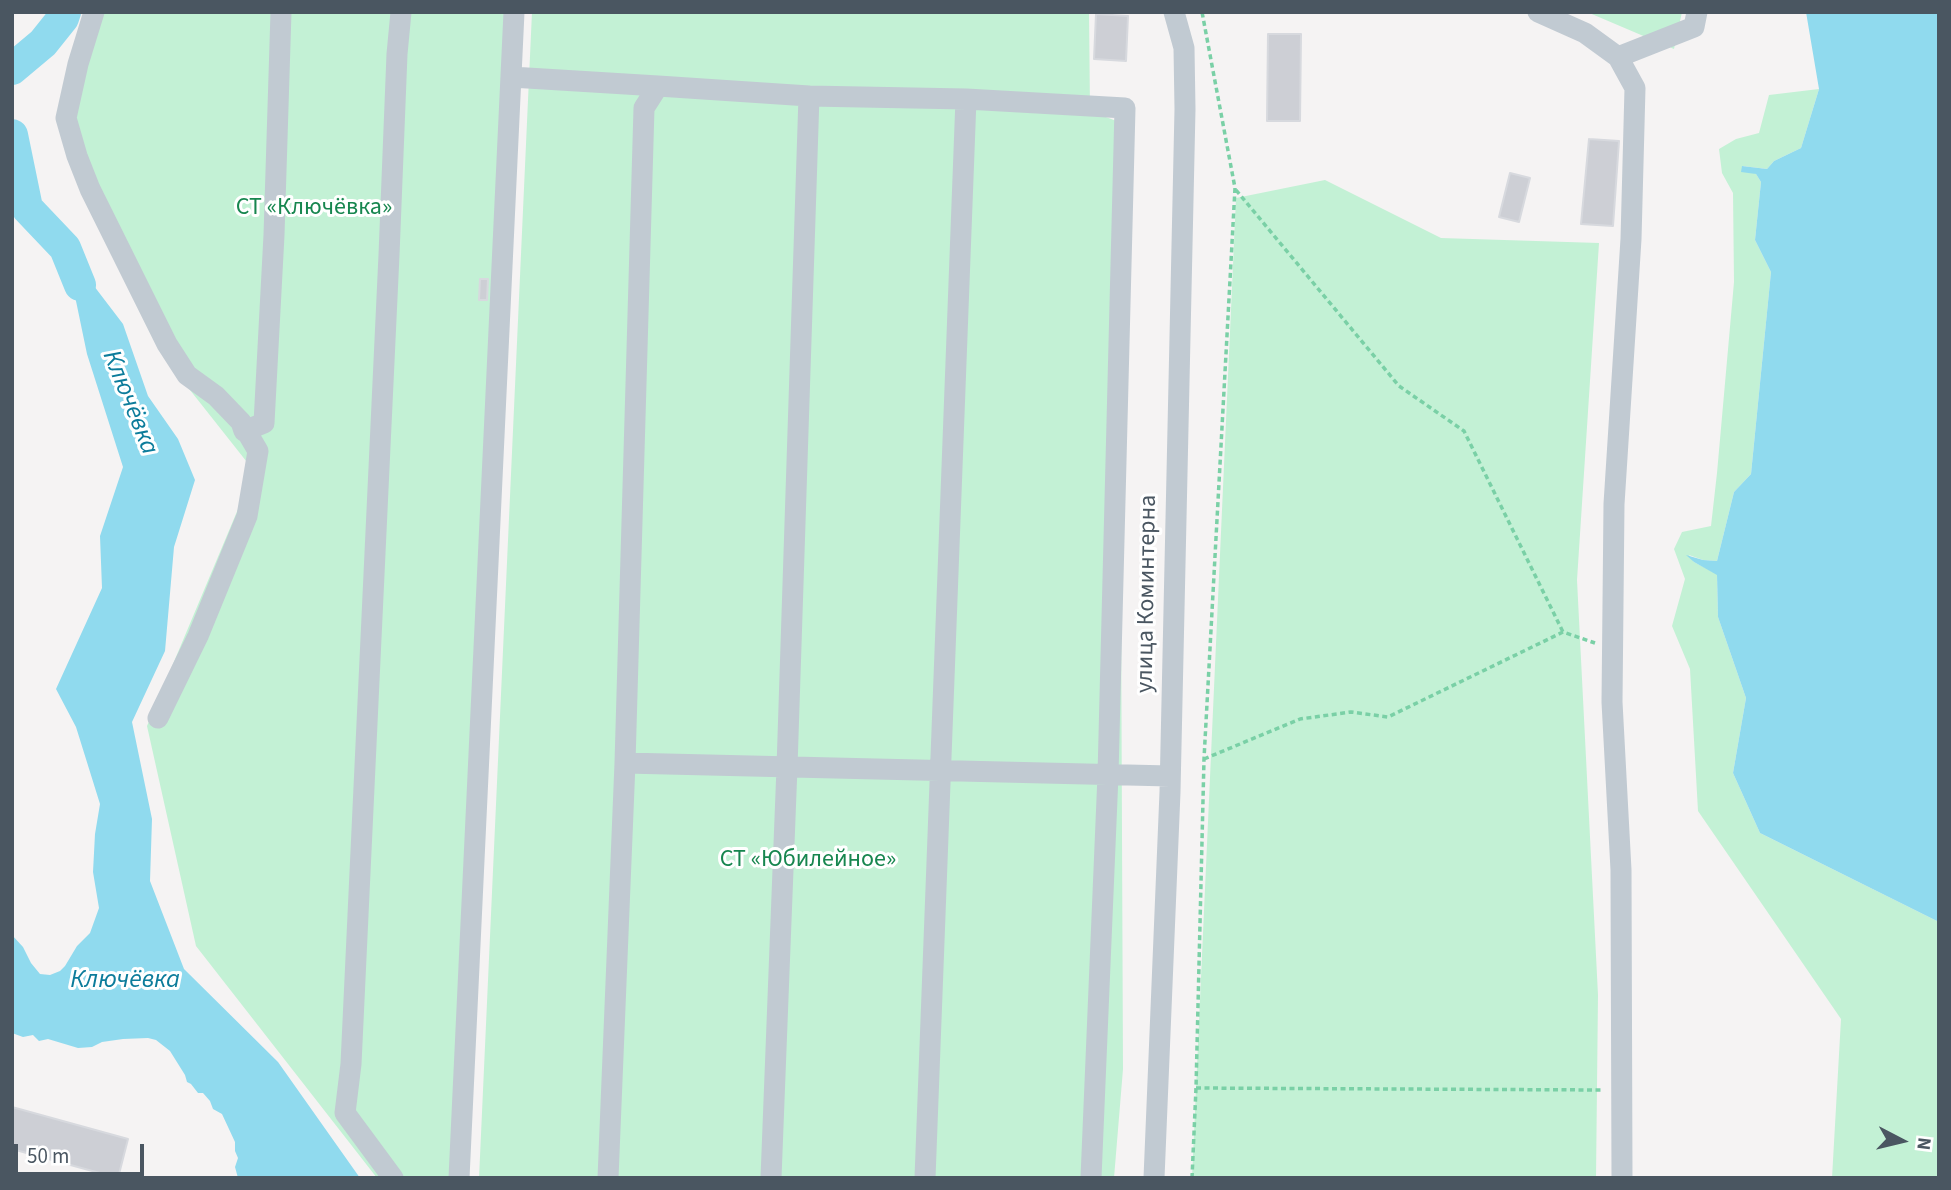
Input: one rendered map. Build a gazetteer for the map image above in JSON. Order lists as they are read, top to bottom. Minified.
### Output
{"streets":{"street":["улица Коминтерна"]},"water":["Ключёвка"],"parks":["СТ «Ключёвка»","СТ «Юбилейное»"],"scale_bar":"50 m","north":"right"}
